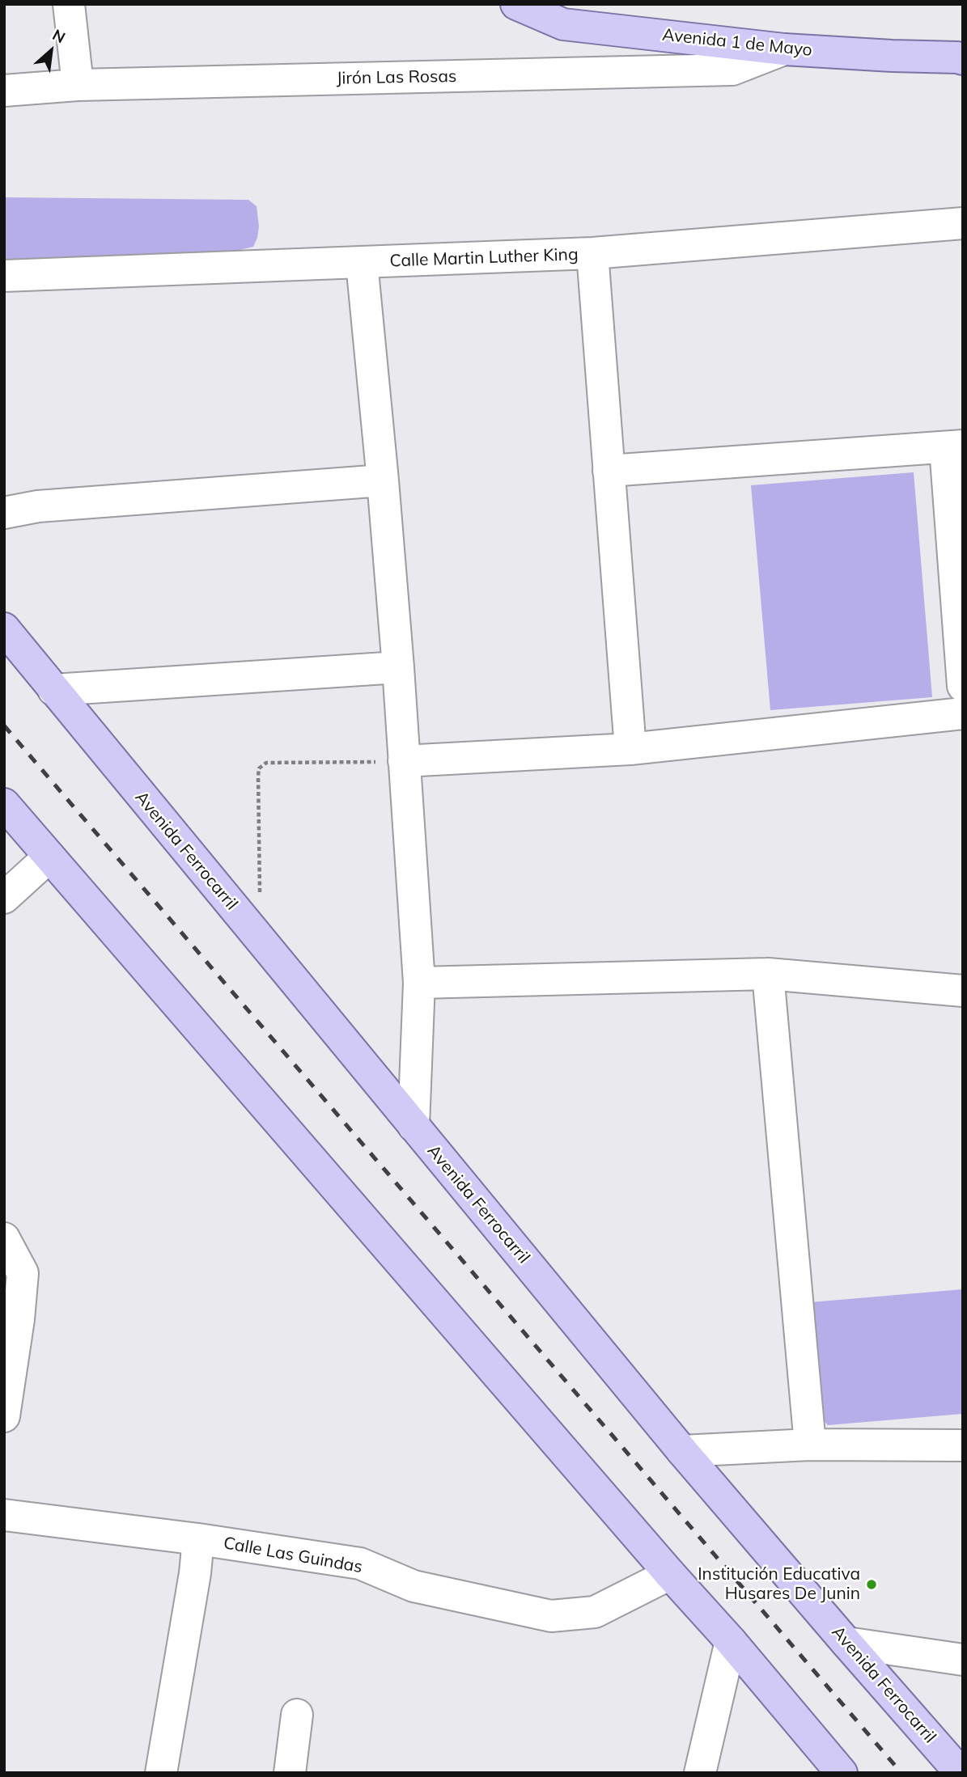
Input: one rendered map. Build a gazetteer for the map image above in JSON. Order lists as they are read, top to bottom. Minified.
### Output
{"streets":{"main road":["Avenida 1 de Mayo","Avenida Ferrocarril"],"street":["Jirón Las Rosas","Calle Martin Luther King","Calle Las Guindas"]},"crossings":[["Avenida 1 de Mayo","Jirón Las Rosas"]],"places":["Institución Educativa Husares De Junin"],"north":"top right"}
